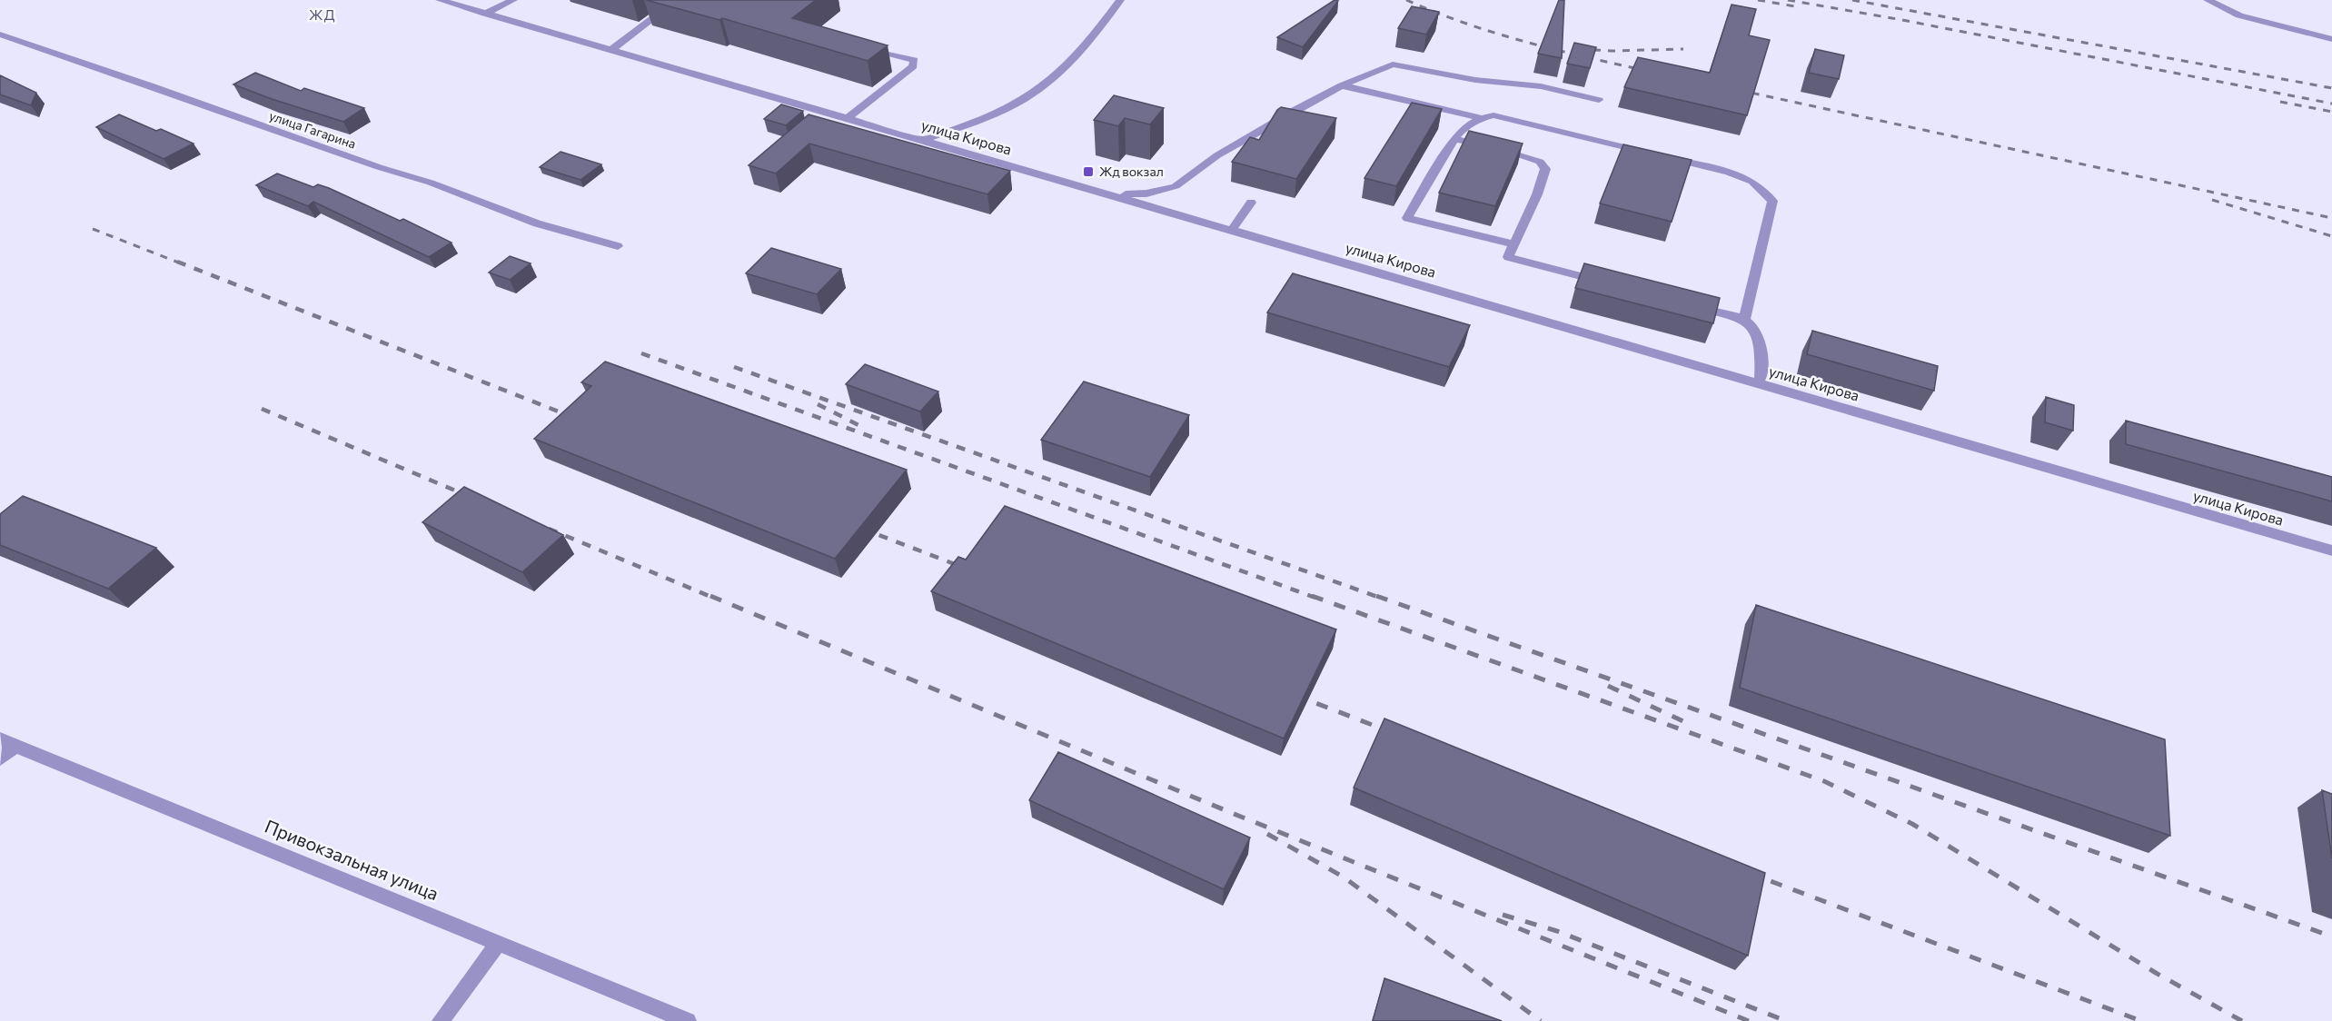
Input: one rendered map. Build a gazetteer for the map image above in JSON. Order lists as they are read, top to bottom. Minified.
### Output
{"streets":{"street":["улица Гагарина","улица Кирова","Привокзальная улица"]},"districts":["ЖД"],"places":{"transit":["Жд вокзал"]}}
